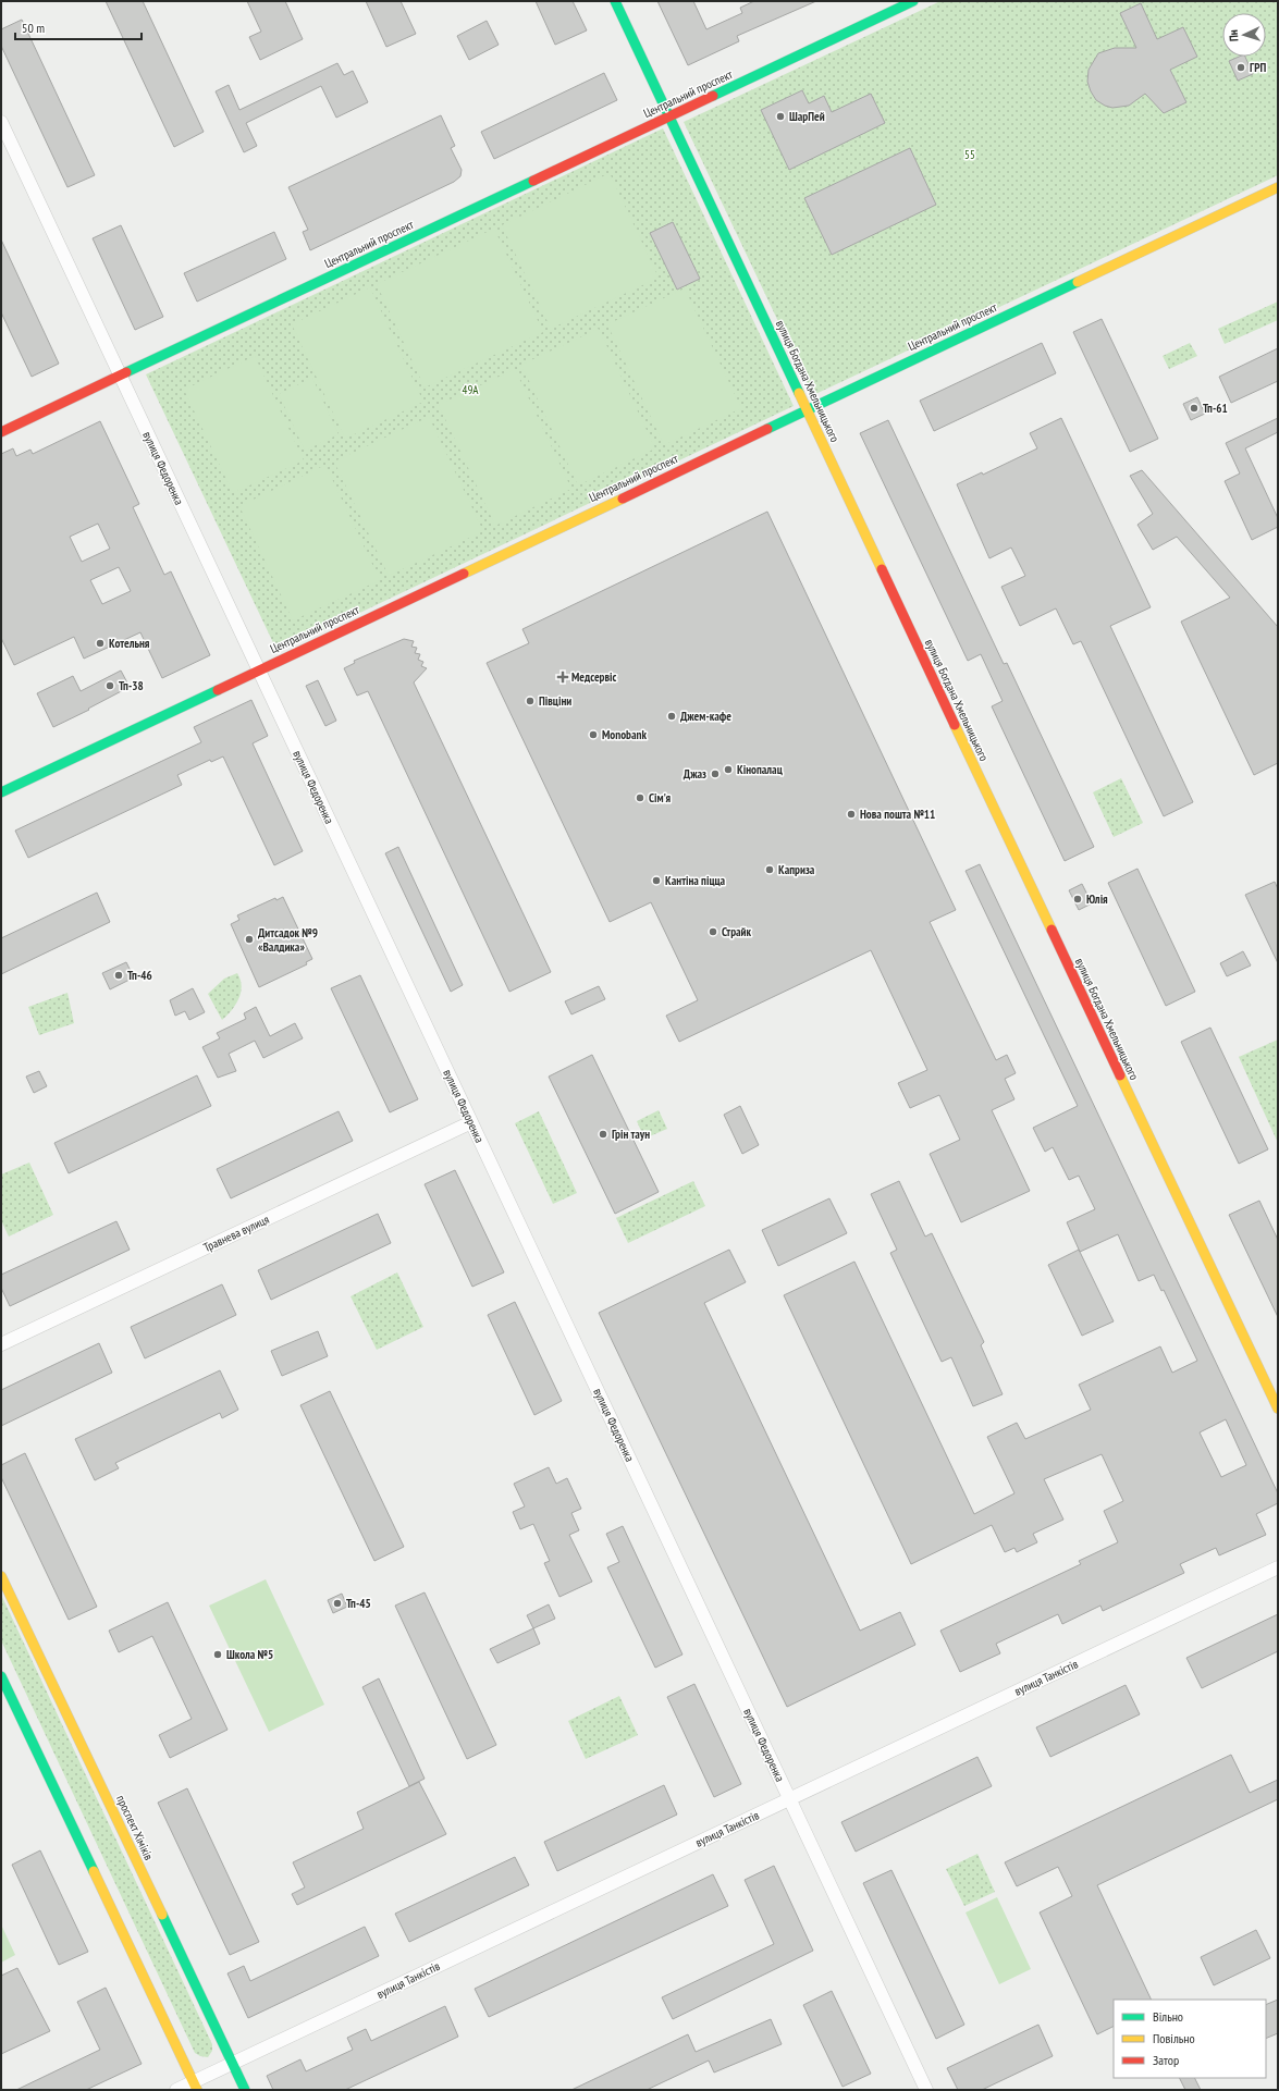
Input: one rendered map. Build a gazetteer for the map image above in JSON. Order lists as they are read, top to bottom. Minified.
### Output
{"streets":{"street":["Центральний проспект","вулиця Богдана Хмельницького","вулиця Федоренка","Травнева вулиця","вулиця Танкістів","проспект Хіміків"]},"crossings":[["Центральний проспект","вулиця Богдана Хмельницького"],["Центральний проспект","вулиця Федоренка"],["вулиця Федоренка","Травнева вулиця"],["вулиця Федоренка","вулиця Танкістів"],["вулиця Танкістів","проспект Хіміків"]],"parks":["55","49А"],"places":{"other":["ГРП","ШарПей","Тп-61","Котельня","Тп-38","Півціни","Джем-кафе","Monobank","Кінопалац","Джаз","Сім'я","Нова пошта №11","Каприза","Кантіна піцца","Юлія","Страйк","Дитсадок №9 «Валдика»","Тп-46","Грін таун","Тп-45","Школа №5"],"health":["Медсервіс"]},"legend":["Вільно","Повільно","Затор"],"scale_bar":"50 m","north":"left"}
